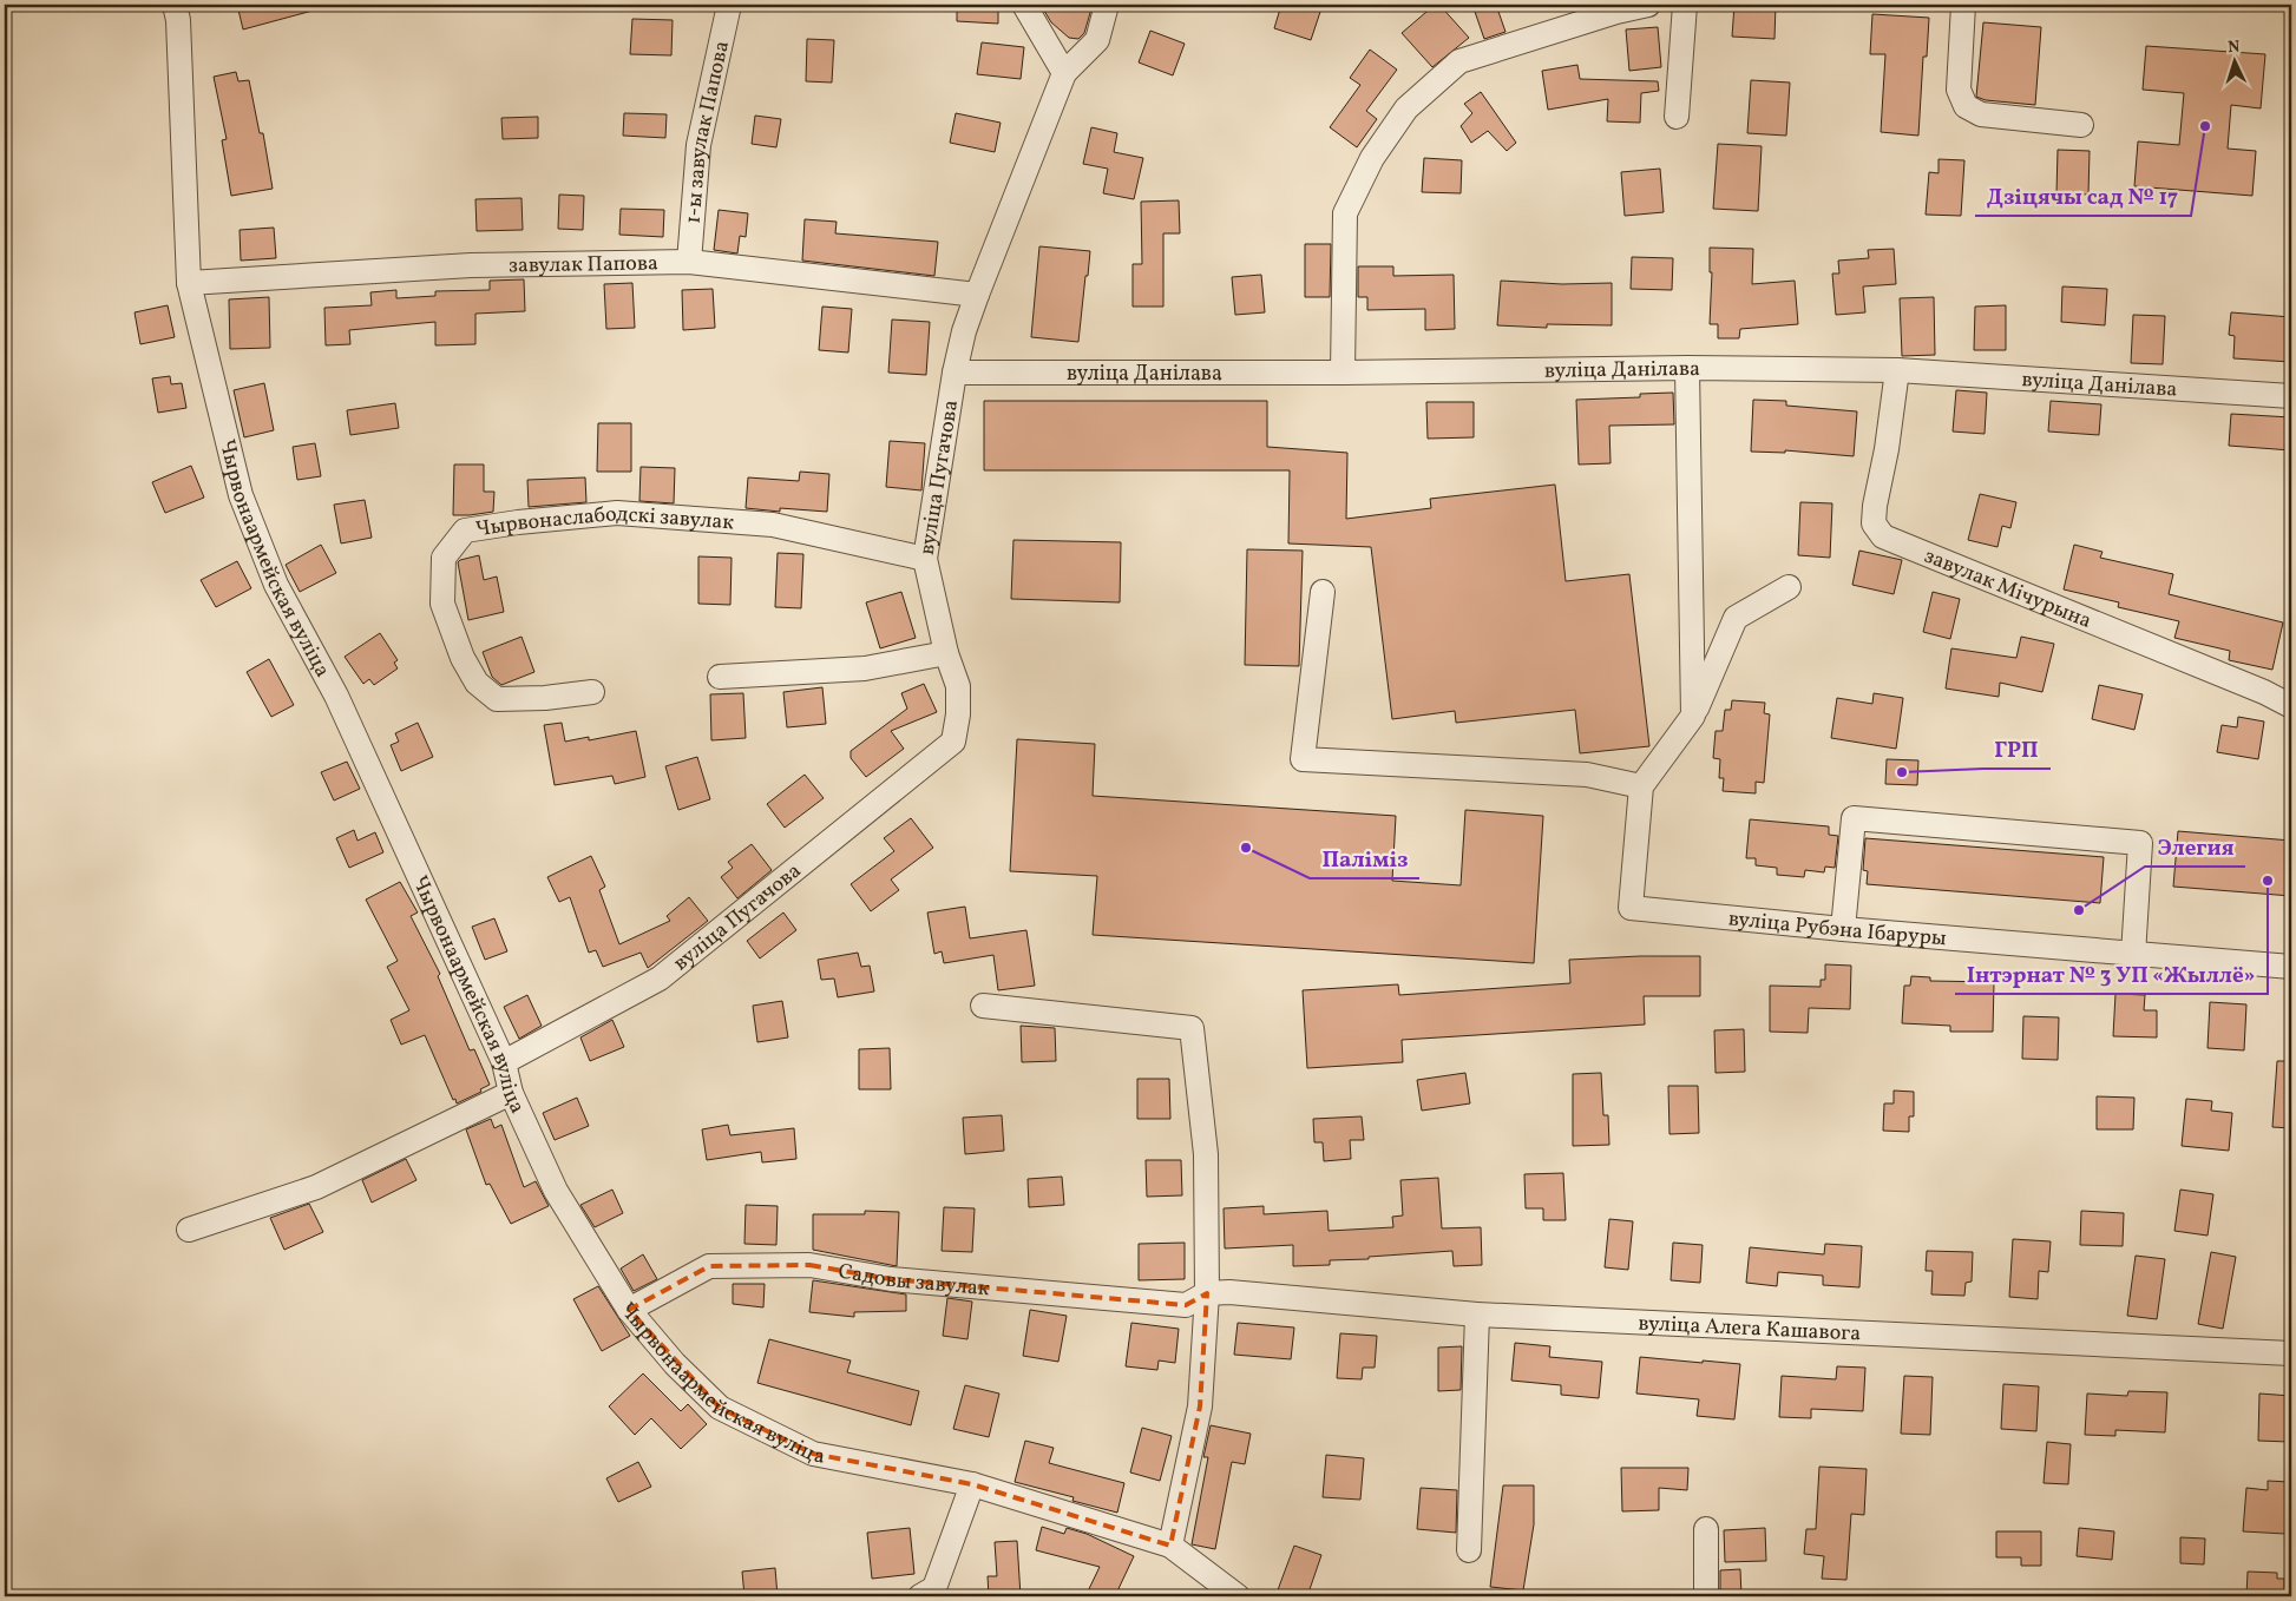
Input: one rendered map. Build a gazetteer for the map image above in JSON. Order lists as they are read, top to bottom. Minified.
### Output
{"streets":{"street":["1-ы завулак Папова","завулак Папова","вуліца Данілава","вуліца Пугачова","Чырвонаслабодскі завулак","Чырвонаармейская вуліца","завулак Мічурына","вуліца Рубэна Ібаруры","Садовы завулак","вуліца Алега Кашавога"]},"crossings":[["1-ы завулак Папова","завулак Папова"],["завулак Папова","вуліца Пугачова"],["завулак Папова","Чырвонаармейская вуліца"],["вуліца Данілава","вуліца Пугачова"],["вуліца Данілава","завулак Мічурына"],["вуліца Пугачова","Чырвонаслабодскі завулак"],["вуліца Пугачова","Чырвонаармейская вуліца"],["Чырвонаармейская вуліца","Садовы завулак"],["Садовы завулак","вуліца Алега Кашавога"]],"places":["Дзіцячы сад № 17","ГРП","Паліміз","Інтэрнат № 3 УП «Жыллё»","Элегия"],"north":"top"}
